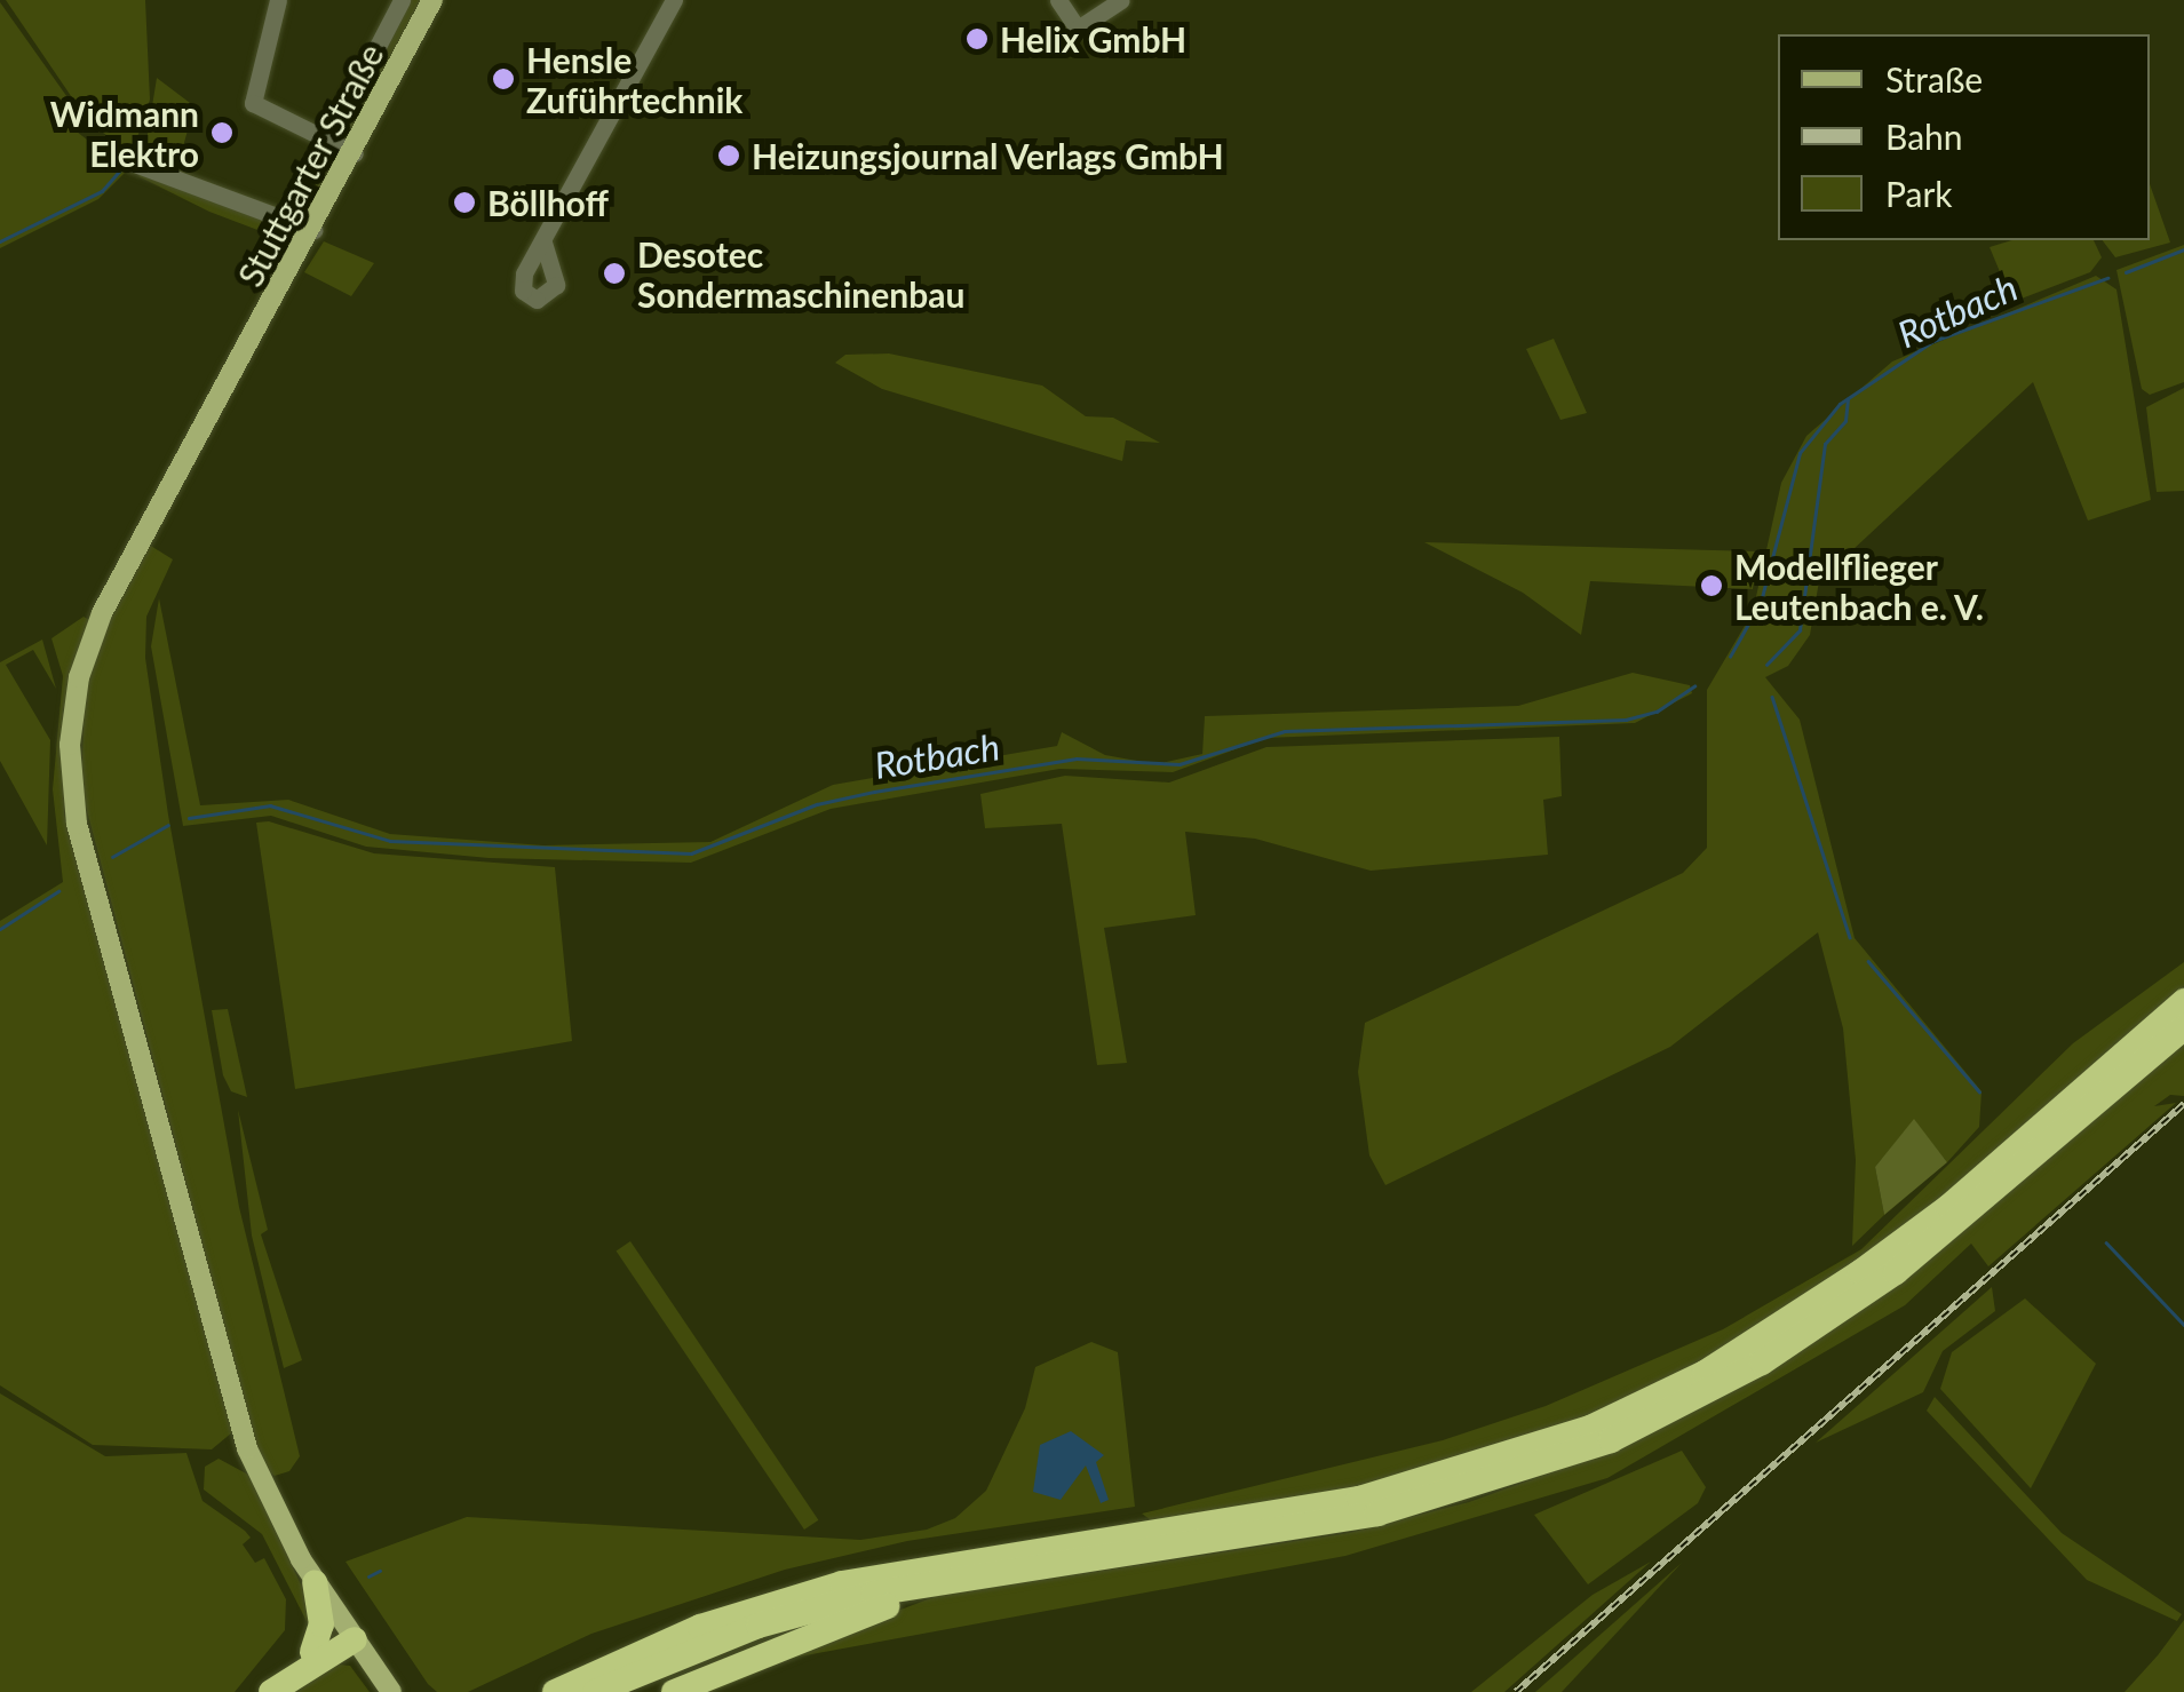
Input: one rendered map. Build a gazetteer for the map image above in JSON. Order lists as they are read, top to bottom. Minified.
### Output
{"streets":{"main road":["Stuttgarter Straße"]},"water":["Rotbach"],"places":["Helix GmbH","Hensle Zuführtechnik","Widmann Elektro","Heizungsjournal Verlags GmbH","Böllhoff","Desotec Sondermaschinenbau","Modellflieger Leutenbach e. V."],"legend":["Straße","Bahn","Park"]}
